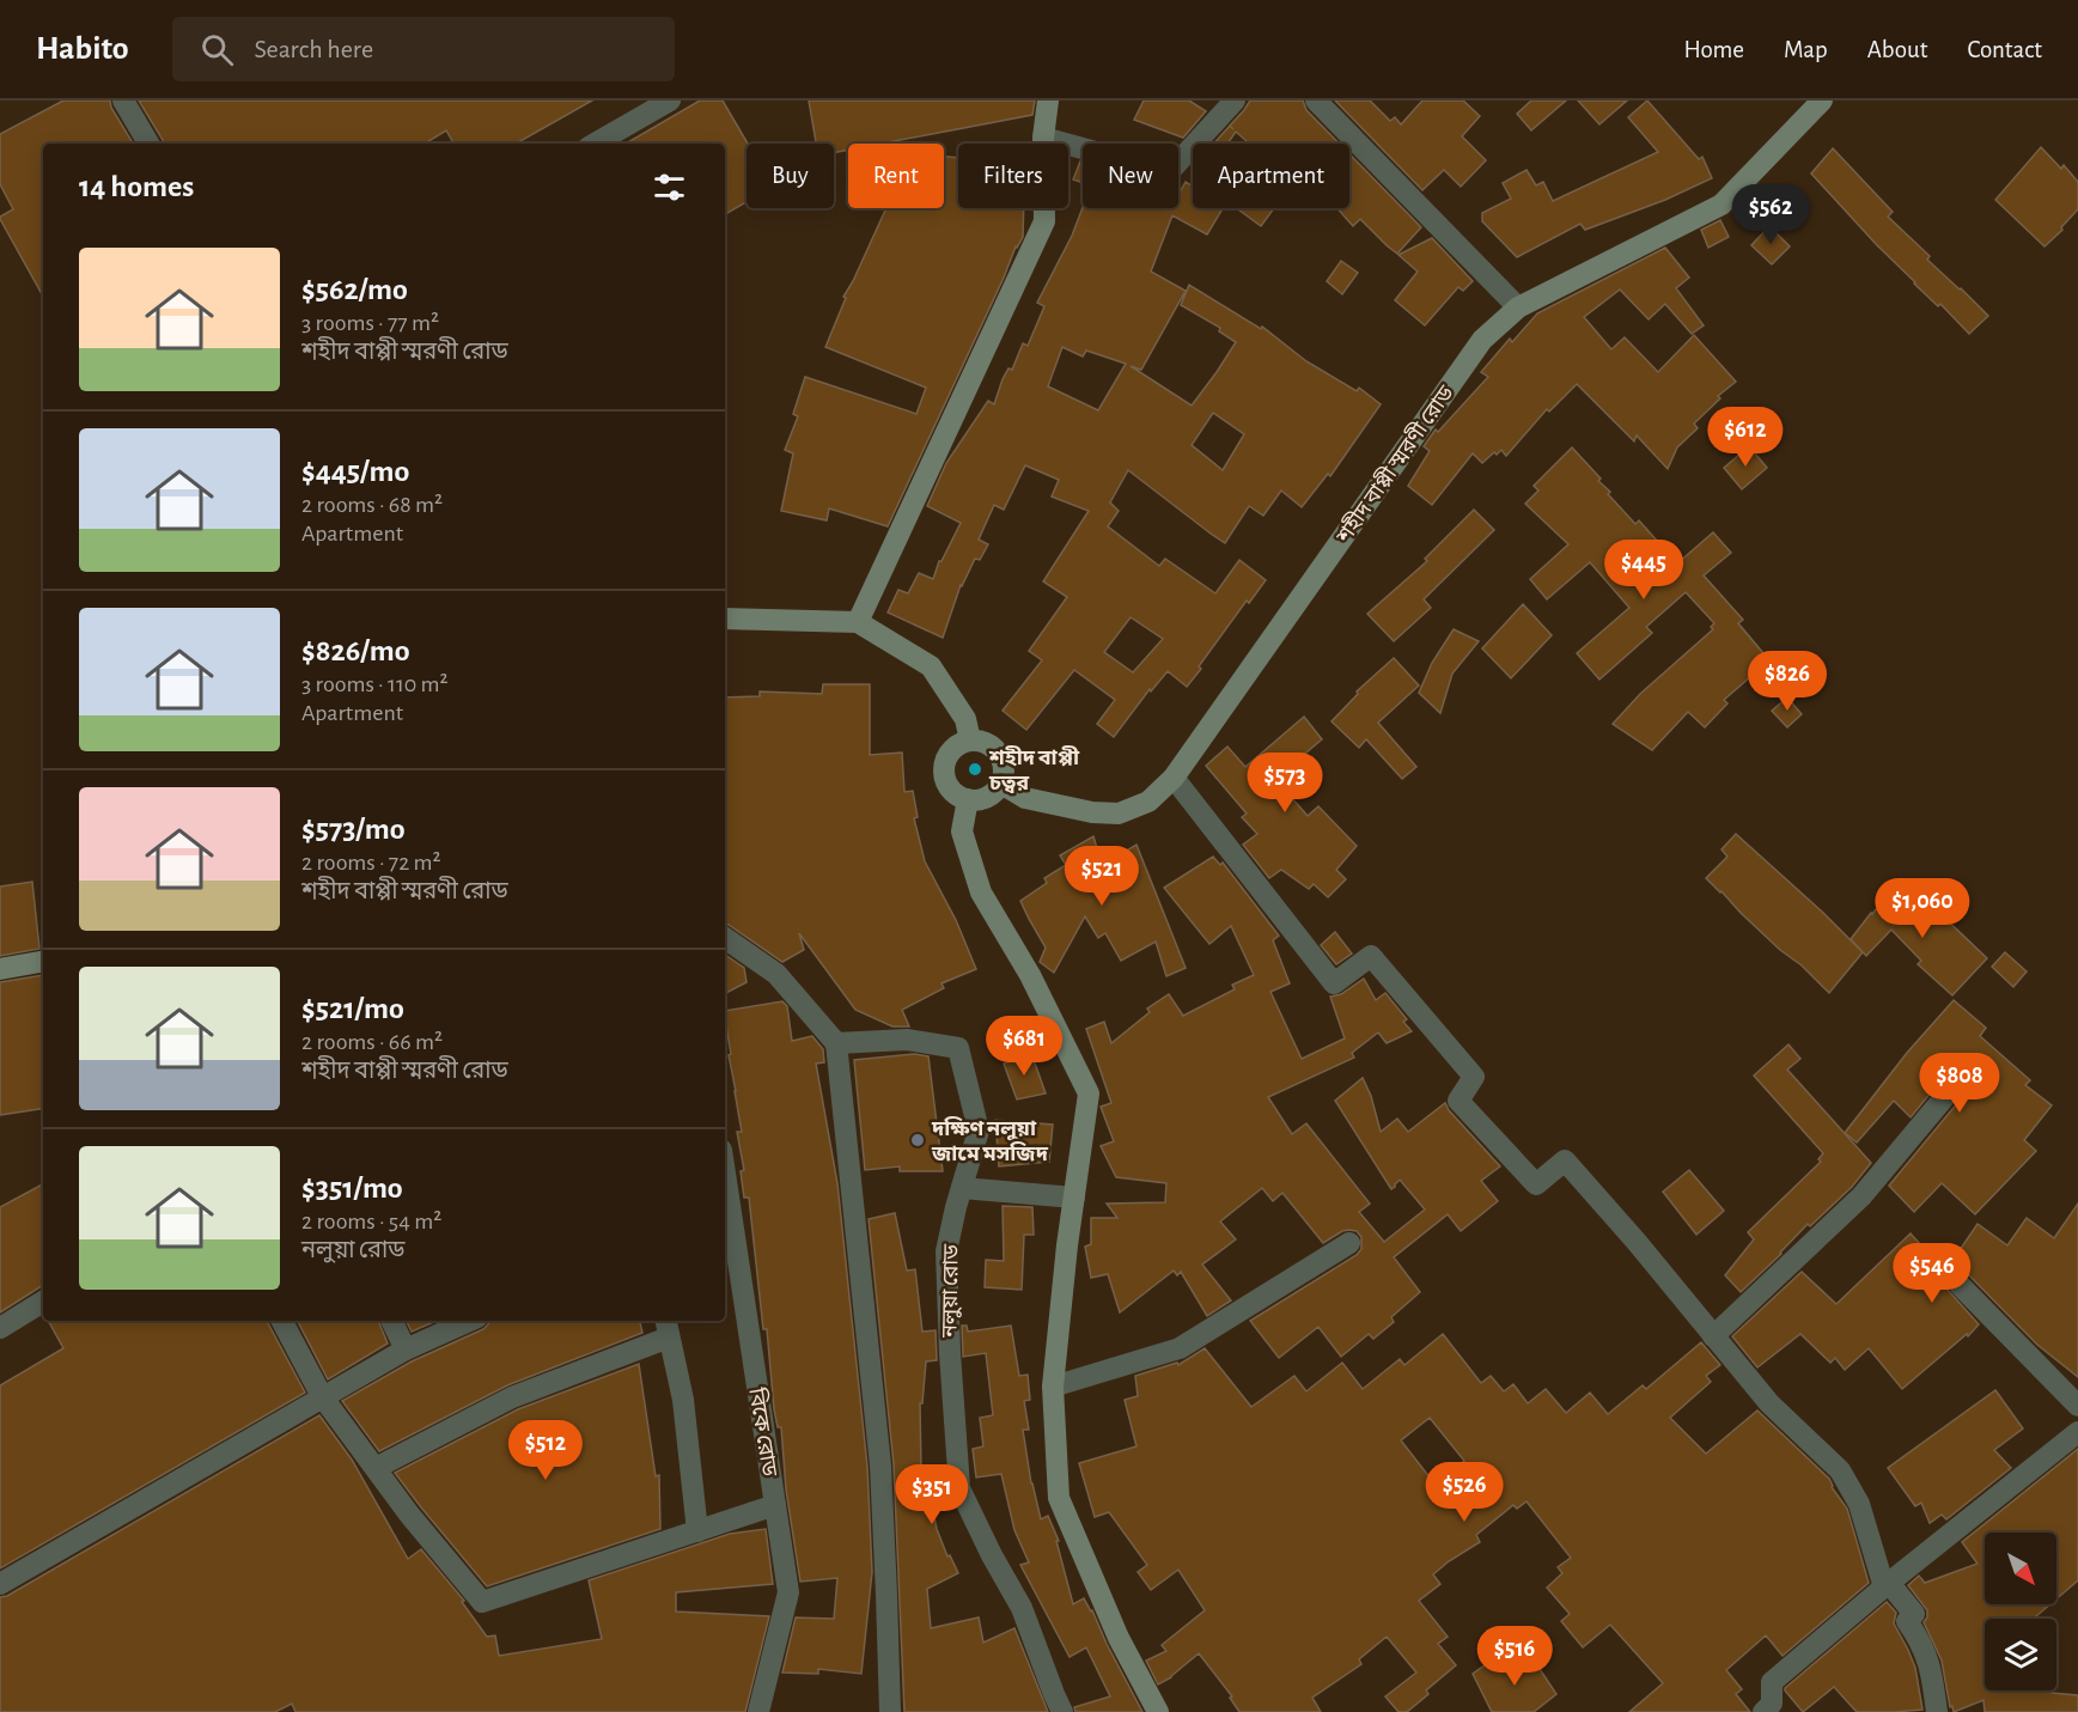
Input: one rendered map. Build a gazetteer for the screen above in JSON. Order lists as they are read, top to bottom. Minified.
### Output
{"streets":{"street":["শহীদ বাপ্পী স্মরণী রোড","নলুয়া রোড","বিকে রোড"]},"places":["শহীদ বাপ্পী চত্বর","দক্ষিণ নলুয়া জামে মসজিদ"],"north":"bottom right","page":{"header":"Habito","search":"Search here","nav":["Home","Map","About","Contact"],"chip":["Buy","Rent","Filters","New","Apartment"],"heading":"14 homes","price":["$562","$612","$445","$826","$573","$521","$1,060","$681","$808","$546","$512","$526","$351","$516"],"list":[{"name":"$562/mo","note":"3 rooms · 77 m² · শহীদ বাপ্পী স্মরণী রোড"},{"name":"$445/mo","note":"2 rooms · 68 m² · Apartment"},{"name":"$826/mo","note":"3 rooms · 110 m² · Apartment"},{"name":"$573/mo","note":"2 rooms · 72 m² · শহীদ বাপ্পী স্মরণী রোড"},{"name":"$521/mo","note":"2 rooms · 66 m² · শহীদ বাপ্পী স্মরণী রোড"},{"name":"$351/mo","note":"2 rooms · 54 m² · নলুয়া রোড"}]}}
